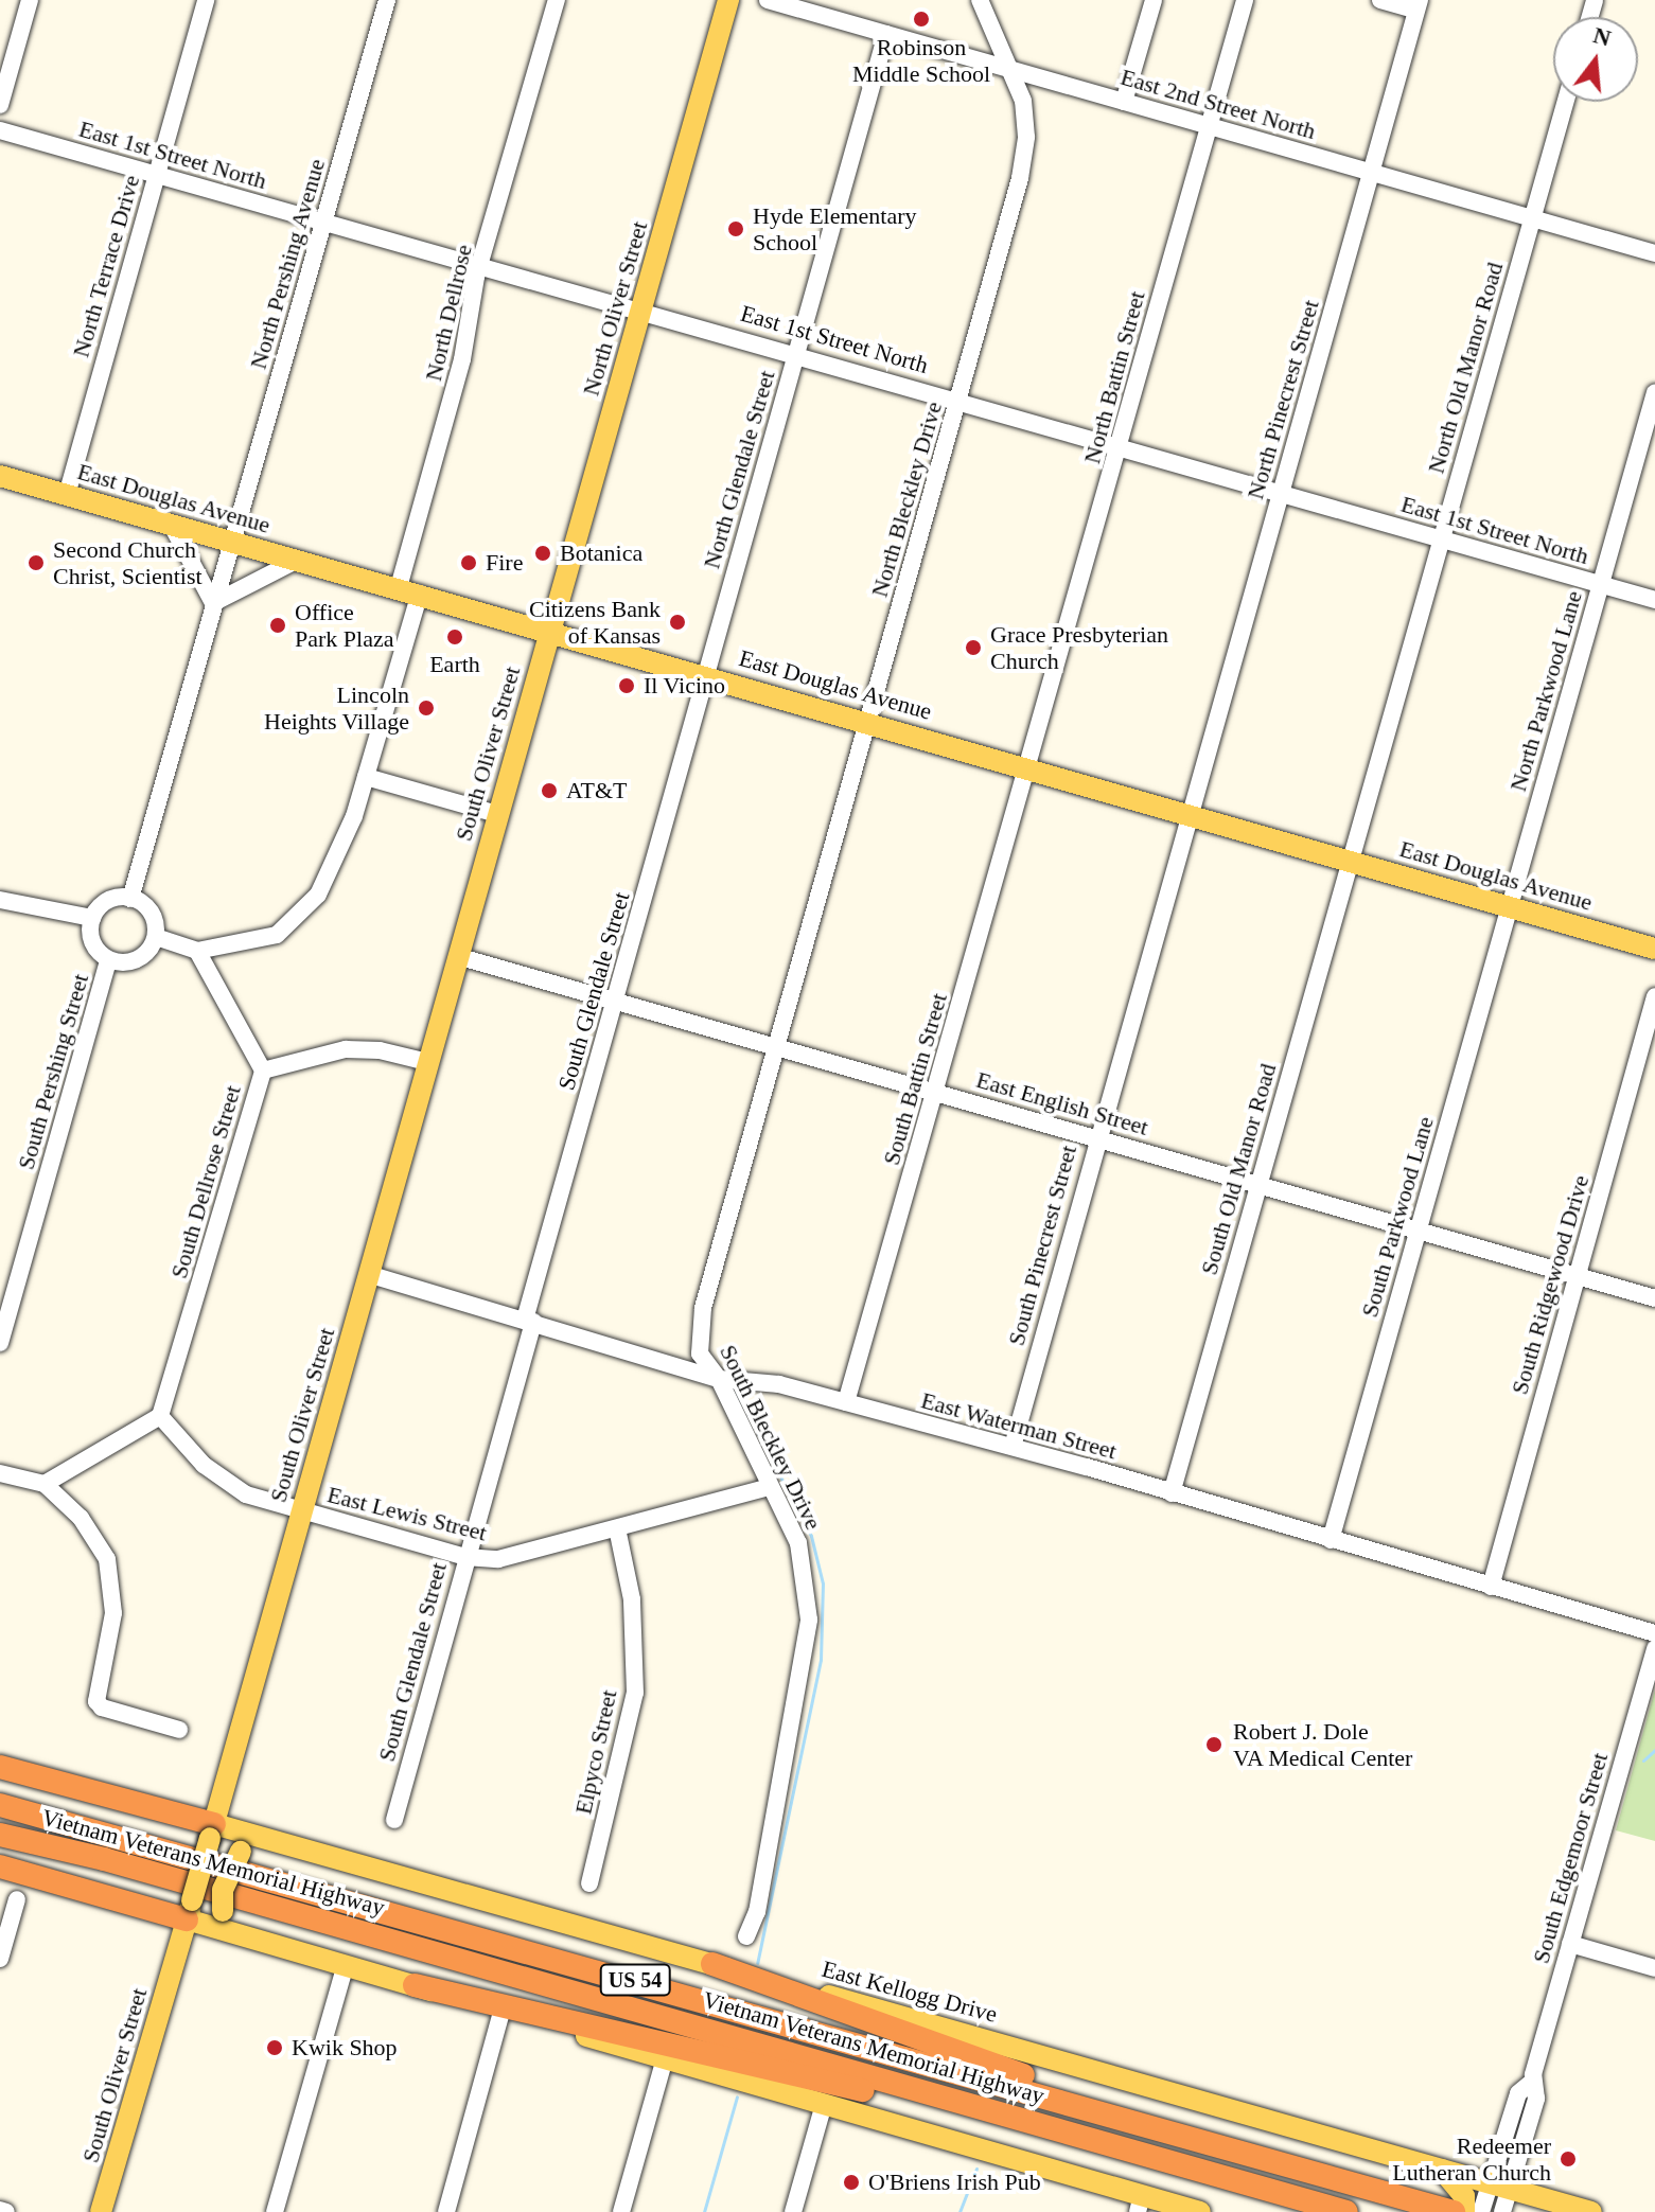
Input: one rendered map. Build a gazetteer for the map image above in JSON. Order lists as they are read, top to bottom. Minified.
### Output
{"streets":{"highway":["Vietnam Veterans Memorial Highway","US 54"],"main road":["North Oliver Street","East Douglas Avenue","South Oliver Street","East Kellogg Drive"],"street":["East 2nd Street North","East 1st Street North","North Pershing Avenue","North Terrace Drive","North Dellrose","North Old Manor Road","North Battin Street","North Pinecrest Street","North Glendale Street","North Bleckley Drive","North Parkwood Lane","South Glendale Street","South Pershing Street","South Battin Street","East English Street","South Old Manor Road","South Dellrose Street","South Parkwood Lane","South Pinecrest Street","South Ridgewood Drive","East Waterman Street","South Bleckley Drive","East Lewis Street","Elpyco Street","South Edgemoor Street"]},"crossings":[["East 2nd Street North","North Old Manor Road"],["East 2nd Street North","North Battin Street"],["East 2nd Street North","North Pinecrest Street"],["East 2nd Street North","North Glendale Street"],["East 2nd Street North","North Bleckley Drive"],["East 1st Street North","North Pershing Avenue"],["East 1st Street North","North Terrace Drive"],["East 1st Street North","North Oliver Street"],["East 1st Street North","North Dellrose"],["East 1st Street North","North Old Manor Road"],["East 1st Street North","North Battin Street"],["East 1st Street North","North Pinecrest Street"],["East 1st Street North","North Glendale Street"],["East 1st Street North","North Bleckley Drive"],["East 1st Street North","North Parkwood Lane"],["North Pershing Avenue","East Douglas Avenue"],["North Terrace Drive","East Douglas Avenue"],["North Oliver Street","East Douglas Avenue"],["North Oliver Street","South Oliver Street"],["North Dellrose","East Douglas Avenue"],["North Old Manor Road","East Douglas Avenue"],["North Old Manor Road","South Old Manor Road"],["North Battin Street","East Douglas Avenue"],["North Battin Street","South Battin Street"],["North Pinecrest Street","East Douglas Avenue"],["North Pinecrest Street","South Pinecrest Street"],["North Glendale Street","East Douglas Avenue"],["North Glendale Street","South Glendale Street"],["East Douglas Avenue","North Bleckley Drive"],["East Douglas Avenue","North Parkwood Lane"],["East Douglas Avenue","South Oliver Street"],["East Douglas Avenue","South Glendale Street"],["East Douglas Avenue","South Battin Street"],["East Douglas Avenue","South Old Manor Road"],["East Douglas Avenue","South Parkwood Lane"],["East Douglas Avenue","South Pinecrest Street"],["East Douglas Avenue","South Bleckley Drive"],["North Bleckley Drive","South Bleckley Drive"],["North Parkwood Lane","South Parkwood Lane"],["South Oliver Street","East English Street"],["South Oliver Street","East Waterman Street"],["South Oliver Street","East Lewis Street"],["South Oliver Street","East Kellogg Drive"],["South Glendale Street","East English Street"],["South Glendale Street","East Waterman Street"],["South Glendale Street","East Lewis Street"],["South Battin Street","East English Street"],["South Battin Street","East Waterman Street"],["East English Street","South Old Manor Road"],["East English Street","South Parkwood Lane"],["East English Street","South Pinecrest Street"],["East English Street","South Ridgewood Drive"],["East English Street","South Bleckley Drive"],["South Old Manor Road","East Waterman Street"],["South Dellrose Street","East Lewis Street"],["South Parkwood Lane","East Waterman Street"],["South Pinecrest Street","East Waterman Street"],["South Ridgewood Drive","East Waterman Street"],["East Waterman Street","South Bleckley Drive"],["South Bleckley Drive","East Lewis Street"],["East Lewis Street","Elpyco Street"],["South Edgemoor Street","Vietnam Veterans Memorial Highway"],["South Edgemoor Street","East Kellogg Drive"],["Vietnam Veterans Memorial Highway","East Kellogg Drive"]],"places":["Robinson Middle School","Hyde Elementary School","Botanica","Second Church Christ, Scientist","Fire","Citizens Bank of Kansas","Office Park Plaza","Earth","Grace Presbyterian Church","Il Vicino","Lincoln Heights Village","AT&T","Robert J. Dole VA Medical Center","Kwik Shop","Redeemer Lutheran Church","O'Briens Irish Pub"],"north":"top"}
